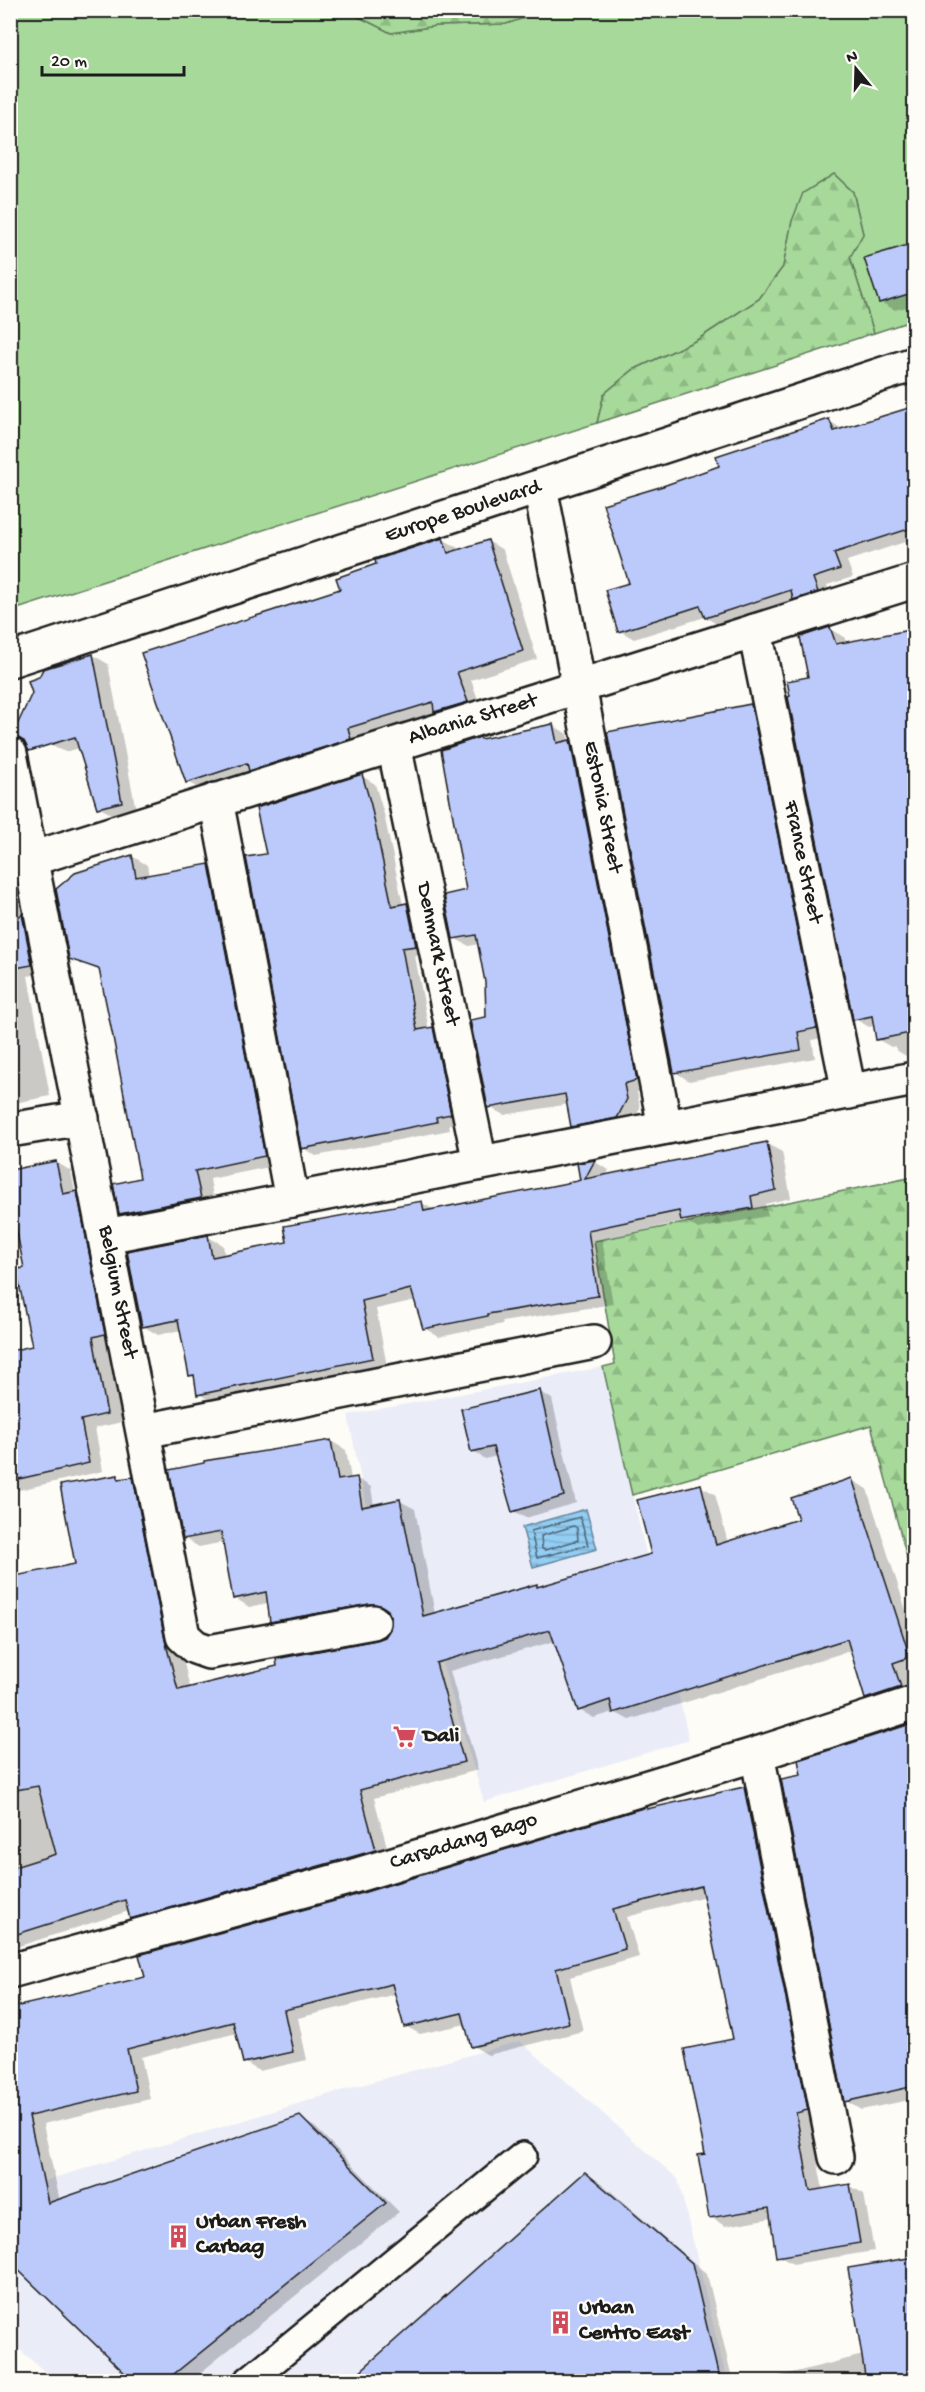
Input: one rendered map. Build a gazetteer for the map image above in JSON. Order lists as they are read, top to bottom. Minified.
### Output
{"streets":{"street":["Europe Boulevard","Albania Street","Estonia Street","France Street","Denmark Street","Belgium Street","Carsadang Bago"]},"crossings":[["Europe Boulevard","Estonia Street"],["Albania Street","Estonia Street"],["Albania Street","France Street"],["Albania Street","Denmark Street"],["Albania Street","Belgium Street"]],"places":{"supermarket":["Dali"],"building":["Urban Fresh Carbag","Urban Centro East"]},"scale_bar":"20 m","north":"top"}
